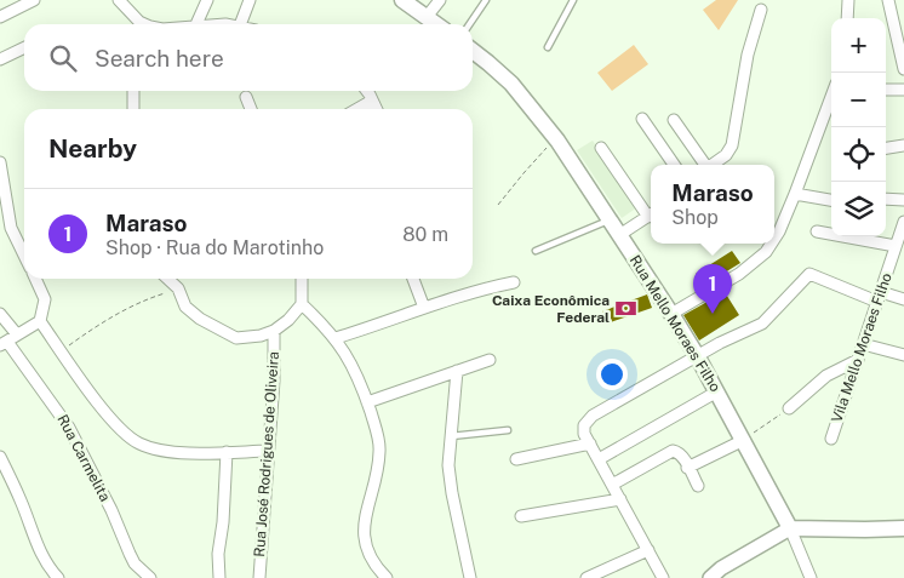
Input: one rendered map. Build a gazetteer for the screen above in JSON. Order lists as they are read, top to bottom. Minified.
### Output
{"streets":{"main road":["Rua Mello Moraes Filho"],"street":["Vila Mello Moraes Filho","Rua José Rodrigues de Oliveira","Rua Carmelita"]},"places":{"bank":["Caixa Econômica Federal"]},"page":{"map_buttons":["+","−"],"search":"Search here","heading":"Nearby","popup":["Maraso","Shop"],"list":[{"mark":"1","name":"Maraso","note":"Shop · Rua do Marotinho","value":"80 m"}],"pins":"1"}}
